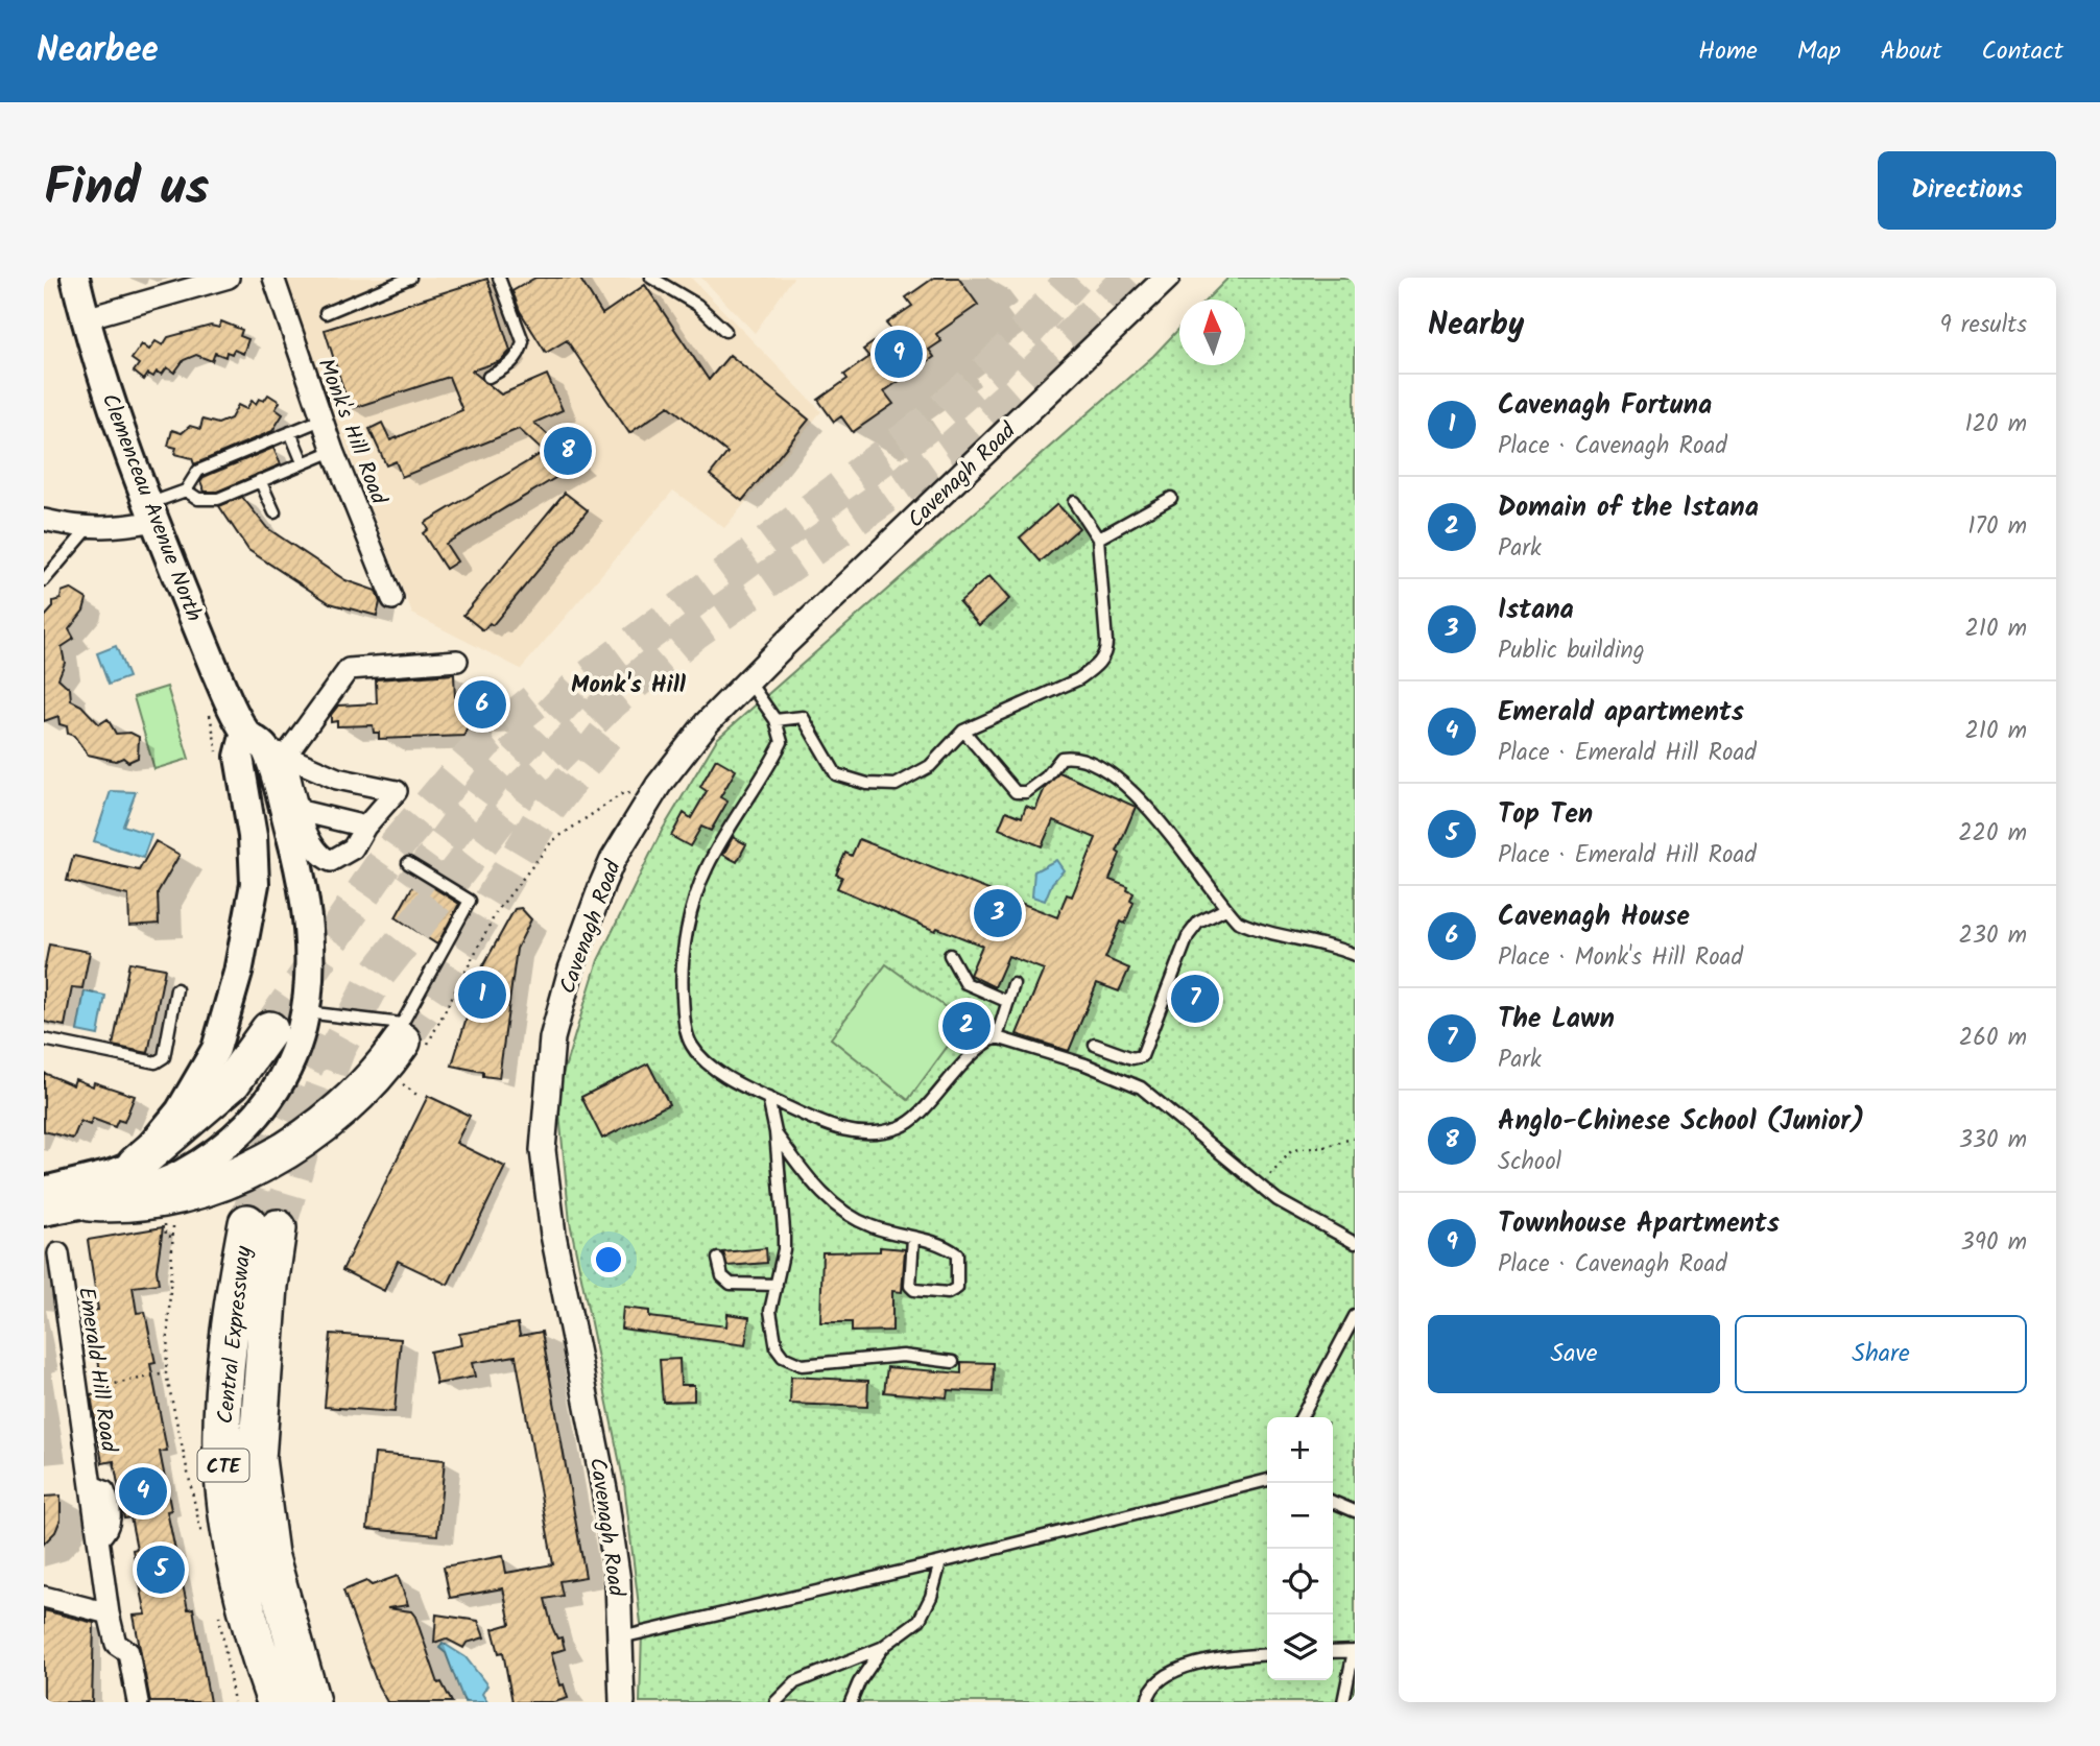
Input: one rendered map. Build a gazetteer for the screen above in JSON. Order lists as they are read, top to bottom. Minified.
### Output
{"streets":{"highway":["Central Expressway","CTE"],"main road":["Clemenceau Avenue North"],"street":["Monk's Hill Road","Cavenagh Road","Emerald Hill Road"]},"districts":["Monk's Hill"],"north":"top","page":{"header":"Nearbee","nav":["Home","Map","About","Contact"],"title":"Find us","buttons":["Directions",["Save","Share"]],"heading":["Nearby","9 results"],"pins":["9","8","6","3","1","7","2","4","5"],"list":[{"mark":"1","name":"Cavenagh Fortuna","note":"Place · Cavenagh Road","value":"120 m"},{"mark":"2","name":"Domain of the Istana","note":"Park","value":"170 m"},{"mark":"3","name":"Istana","note":"Public building","value":"210 m"},{"mark":"4","name":"Emerald apartments","note":"Place · Emerald Hill Road","value":"210 m"},{"mark":"5","name":"Top Ten","note":"Place · Emerald Hill Road","value":"220 m"},{"mark":"6","name":"Cavenagh House","note":"Place · Monk's Hill Road","value":"230 m"},{"mark":"7","name":"The Lawn","note":"Park","value":"260 m"},{"mark":"8","name":"Anglo-Chinese School (Junior)","note":"School","value":"330 m"},{"mark":"9","name":"Townhouse Apartments","note":"Place · Cavenagh Road","value":"390 m"}],"map_buttons":["+","−"]}}
